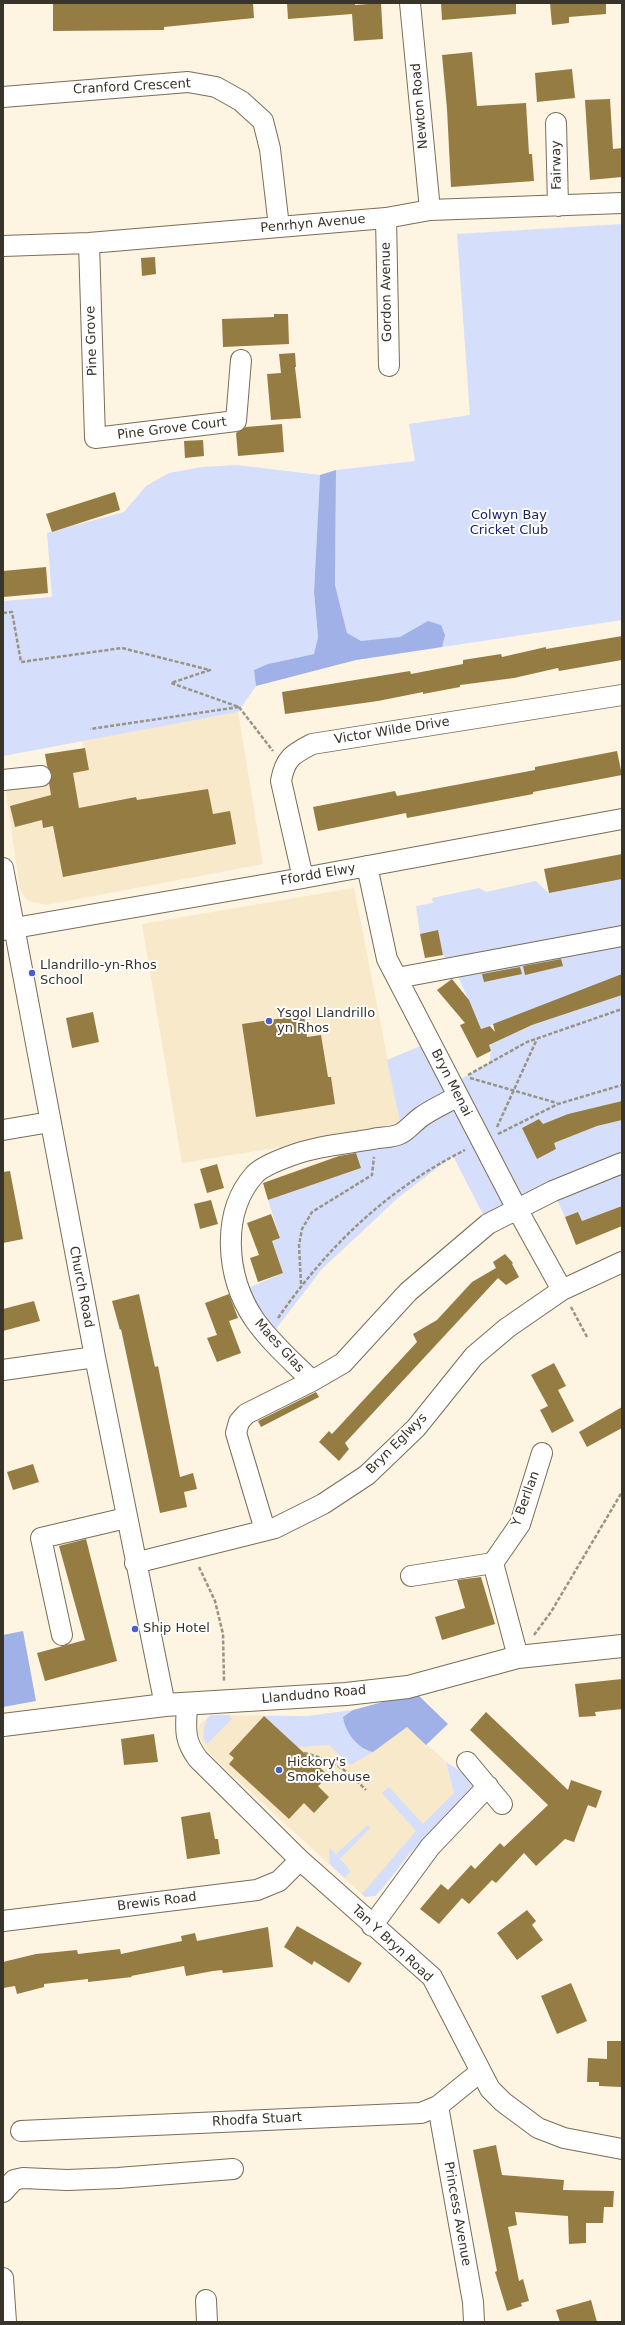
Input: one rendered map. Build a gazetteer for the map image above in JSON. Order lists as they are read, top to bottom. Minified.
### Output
{"streets":{"main road":["Llandudno Road"],"street":["Cranford Crescent","Newton Road","Fairway","Penrhyn Avenue","Gordon Avenue","Pine Grove","Pine Grove Court","Victor Wilde Drive","Ffordd Elwy","Bryn Menai","Church Road","Maes Glas","Bryn Eglwys","Y Berllan","Brewis Road","Tan Y Bryn Road","Rhodfa Stuart","Princess Avenue"]},"crossings":[["Cranford Crescent","Penrhyn Avenue"],["Newton Road","Penrhyn Avenue"],["Fairway","Penrhyn Avenue"],["Penrhyn Avenue","Gordon Avenue"],["Penrhyn Avenue","Pine Grove"],["Pine Grove","Pine Grove Court"],["Ffordd Elwy","Bryn Menai"],["Ffordd Elwy","Church Road"],["Bryn Menai","Maes Glas"],["Bryn Menai","Bryn Eglwys"],["Church Road","Bryn Eglwys"],["Church Road","Llandudno Road"],["Llandudno Road","Tan Y Bryn Road"],["Brewis Road","Tan Y Bryn Road"],["Tan Y Bryn Road","Rhodfa Stuart"],["Rhodfa Stuart","Princess Avenue"]],"parks":["Colwyn Bay Cricket Club"],"places":["Llandrillo-yn-Rhos School","Ysgol Llandrillo yn Rhos","Ship Hotel","Hickory's Smokehouse"]}
